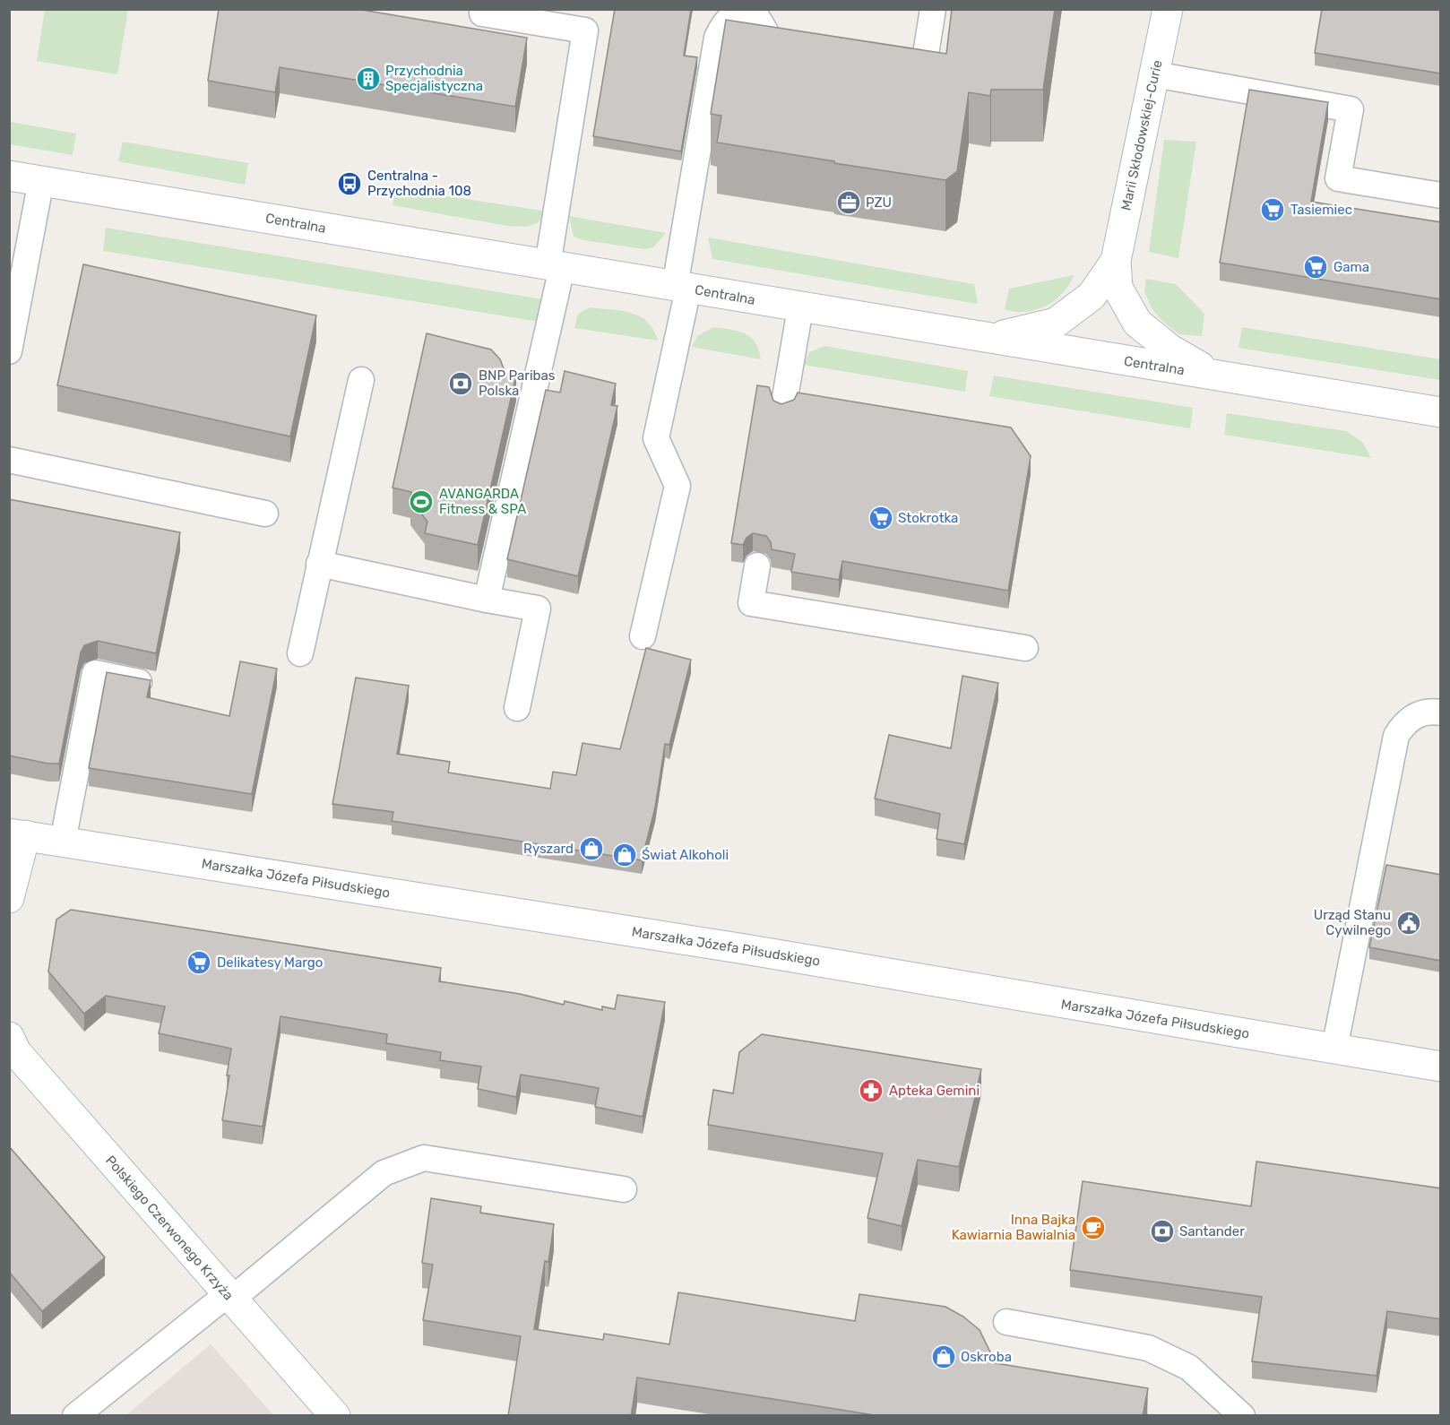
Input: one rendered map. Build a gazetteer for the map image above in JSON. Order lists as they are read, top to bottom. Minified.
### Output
{"streets":{"main road":["Marii Skłodowskiej-Curie","Centralna","Marszałka Józefa Piłsudskiego","Polskiego Czerwonego Krzyża"]},"crossings":[["Marii Skłodowskiej-Curie","Centralna"]],"places":{"building":["Przychodnia Specjalistyczna"],"bus stop":["Centralna - Przychodnia 108"],"office":["PZU"],"supermarket":["Tasiemiec","Gama","Stokrotka","Delikatesy Margo"],"bank":["BNP Paribas Polska","Santander"],"sports":["AVANGARDA Fitness & SPA"],"shop":["Ryszard","Świat Alkoholi","Oskroba"],"public building":["Urząd Stanu Cywilnego"],"pharmacy":["Apteka Gemini"],"cafe":["Inna Bajka Kawiarnia Bawialnia"]}}
